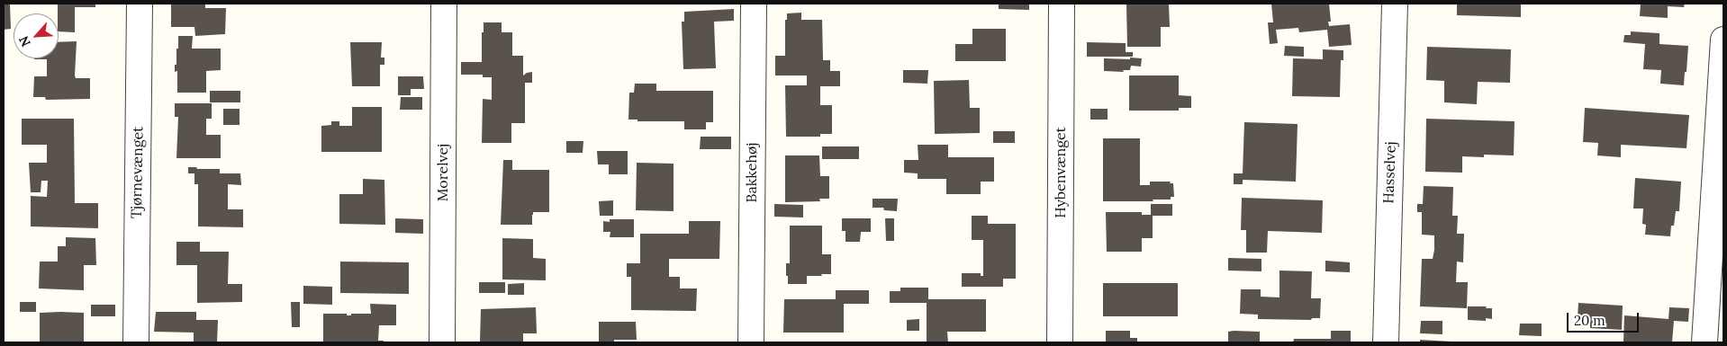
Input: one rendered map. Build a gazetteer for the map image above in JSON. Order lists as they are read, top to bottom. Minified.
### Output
{"streets":{"street":["Tjørnevænget","Morelvej","Bakkehøj","Hybenvænget","Hasselvej"]},"scale_bar":"20 m","north":"bottom left"}
